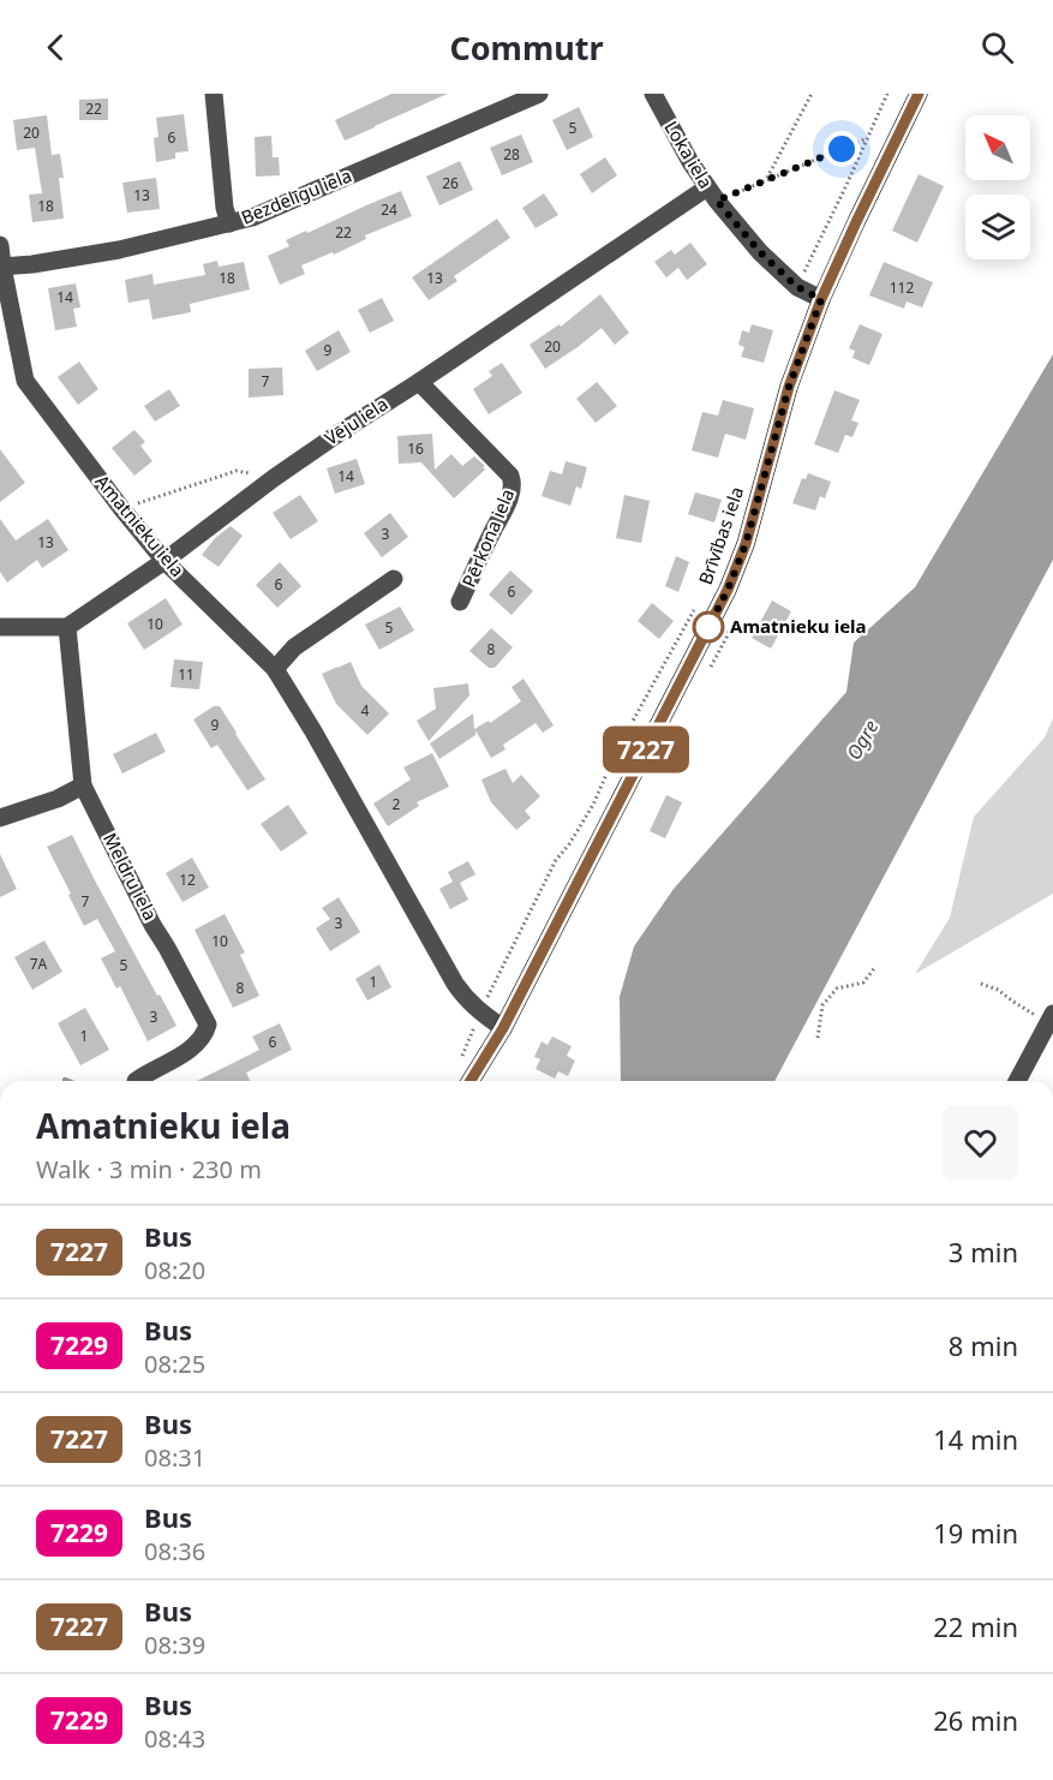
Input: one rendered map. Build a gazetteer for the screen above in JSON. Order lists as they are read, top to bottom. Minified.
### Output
{"streets":{"main road":["Brīvības iela"],"street":["Loka iela","Bezdelīgu iela","Vēju iela","Amatnieku iela","Pērkona iela","Meldru iela"]},"crossings":[["Loka iela","Vēju iela"],["Loka iela","Brīvības iela"],["Bezdelīgu iela","Amatnieku iela"],["Vēju iela","Amatnieku iela"],["Vēju iela","Pērkona iela"],["Vēju iela","Meldru iela"],["Amatnieku iela","Brīvības iela"]],"water":["Ogre"],"places":["Amatnieku iela"],"lines":["bus line 7227"],"house_numbers":["22","5","20","6","28","26","13","18","24","22","18","13","112","14","20","9","7","16","14","3","13","6","6","10","5","8","11","4","9","2","12","7","3","10","7A","5","1","8","3","1","6"],"north":"top left","page":{"header":"Commutr","on_map":"7227","heading":["Amatnieku iela","Walk · 3 min · 230 m"],"list":[{"mark":"7227","name":"Bus","note":"08:20","value":"3 min"},{"mark":"7229","name":"Bus","note":"08:25","value":"8 min"},{"mark":"7227","name":"Bus","note":"08:31","value":"14 min"},{"mark":"7229","name":"Bus","note":"08:36","value":"19 min"},{"mark":"7227","name":"Bus","note":"08:39","value":"22 min"},{"mark":"7229","name":"Bus","note":"08:43","value":"26 min"}]}}
